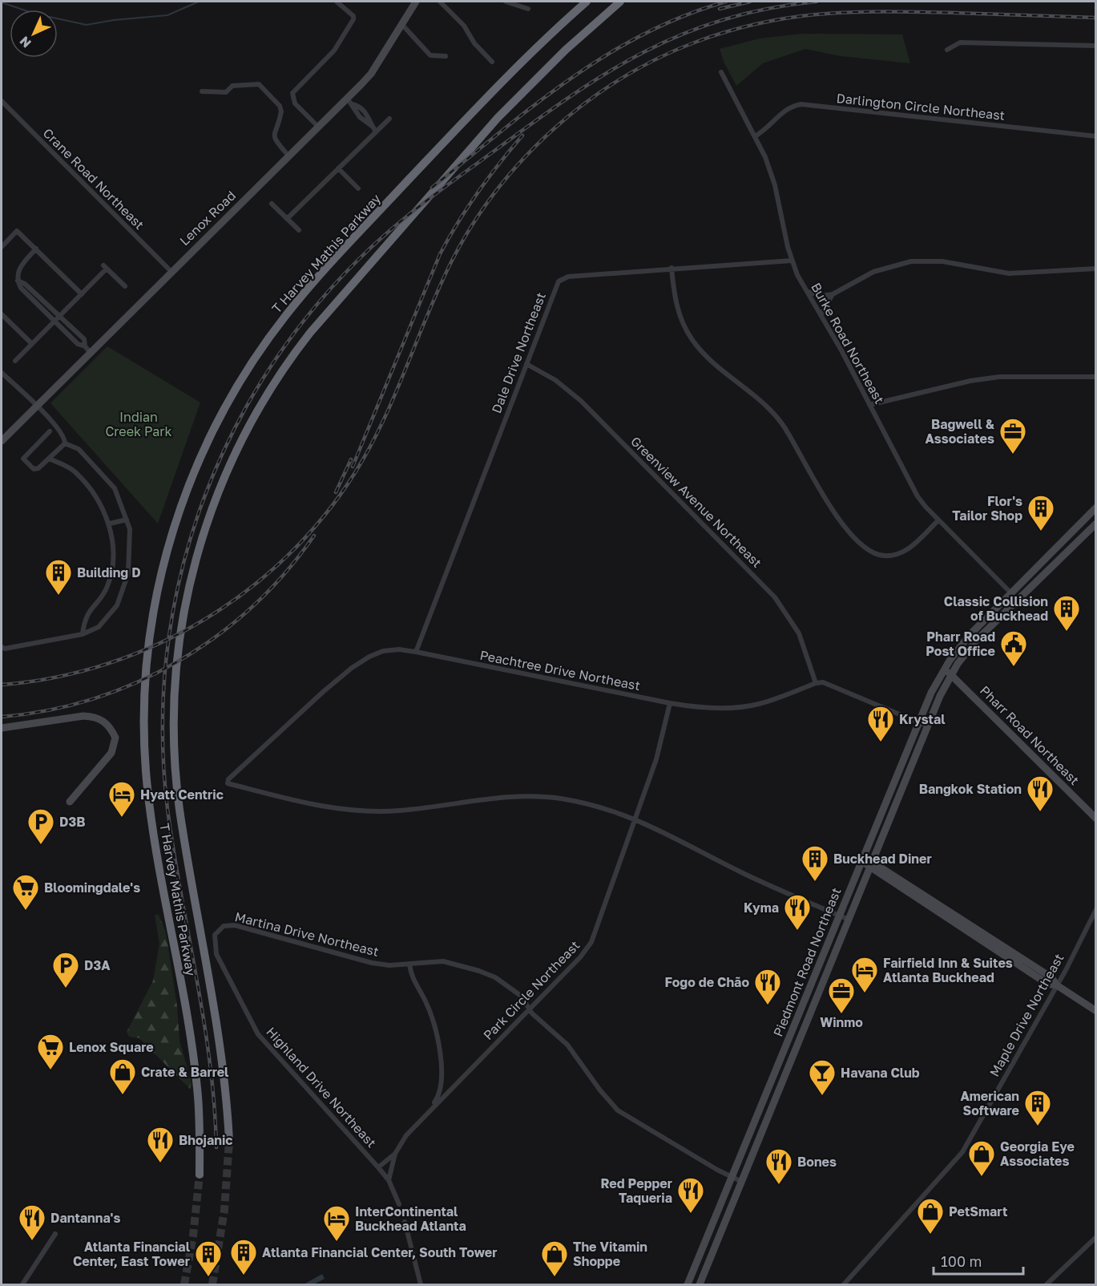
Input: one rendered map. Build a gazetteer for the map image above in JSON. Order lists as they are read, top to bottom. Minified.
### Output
{"streets":{"highway":["T Harvey Mathis Parkway"],"main road":["Lenox Road","Pharr Road Northeast","Piedmont Road Northeast"],"street":["Darlington Circle Northeast","Crane Road Northeast","Burke Road Northeast","Dale Drive Northeast","Greenview Avenue Northeast","Peachtree Drive Northeast","Martina Drive Northeast","Park Circle Northeast","Maple Drive Northeast","Highland Drive Northeast"]},"crossings":[["Darlington Circle Northeast","Burke Road Northeast"],["Crane Road Northeast","Lenox Road"],["Burke Road Northeast","Dale Drive Northeast"],["Burke Road Northeast","Piedmont Road Northeast"],["Dale Drive Northeast","Greenview Avenue Northeast"],["Dale Drive Northeast","Peachtree Drive Northeast"],["Greenview Avenue Northeast","Peachtree Drive Northeast"],["Peachtree Drive Northeast","Park Circle Northeast"],["Pharr Road Northeast","Piedmont Road Northeast"],["Martina Drive Northeast","Piedmont Road Northeast"],["Martina Drive Northeast","Park Circle Northeast"],["Martina Drive Northeast","Highland Drive Northeast"],["Park Circle Northeast","Highland Drive Northeast"]],"parks":["Indian Creek Park"],"places":{"office":["Bagwell & Associates","Winmo"],"building":["Flor's Tailor Shop","Building D","Classic Collision of Buckhead","Buckhead Diner","American Software","Atlanta Financial Center, South Tower","Atlanta Financial Center, East Tower"],"public building":["Pharr Road Post Office"],"restaurant":["Krystal","Bangkok Station","Kyma","Fogo de Chão","Bhojanic","Bones","Red Pepper Taqueria","Dantanna's"],"hotel":["Hyatt Centric","Fairfield Inn & Suites Atlanta Buckhead","InterContinental Buckhead Atlanta"],"parking":["D3B","D3A"],"supermarket":["Bloomingdale's","Lenox Square"],"shop":["Crate & Barrel","Georgia Eye Associates","PetSmart","The Vitamin Shoppe"],"bar":["Havana Club"]},"scale_bar":"100 m","north":"bottom left"}
